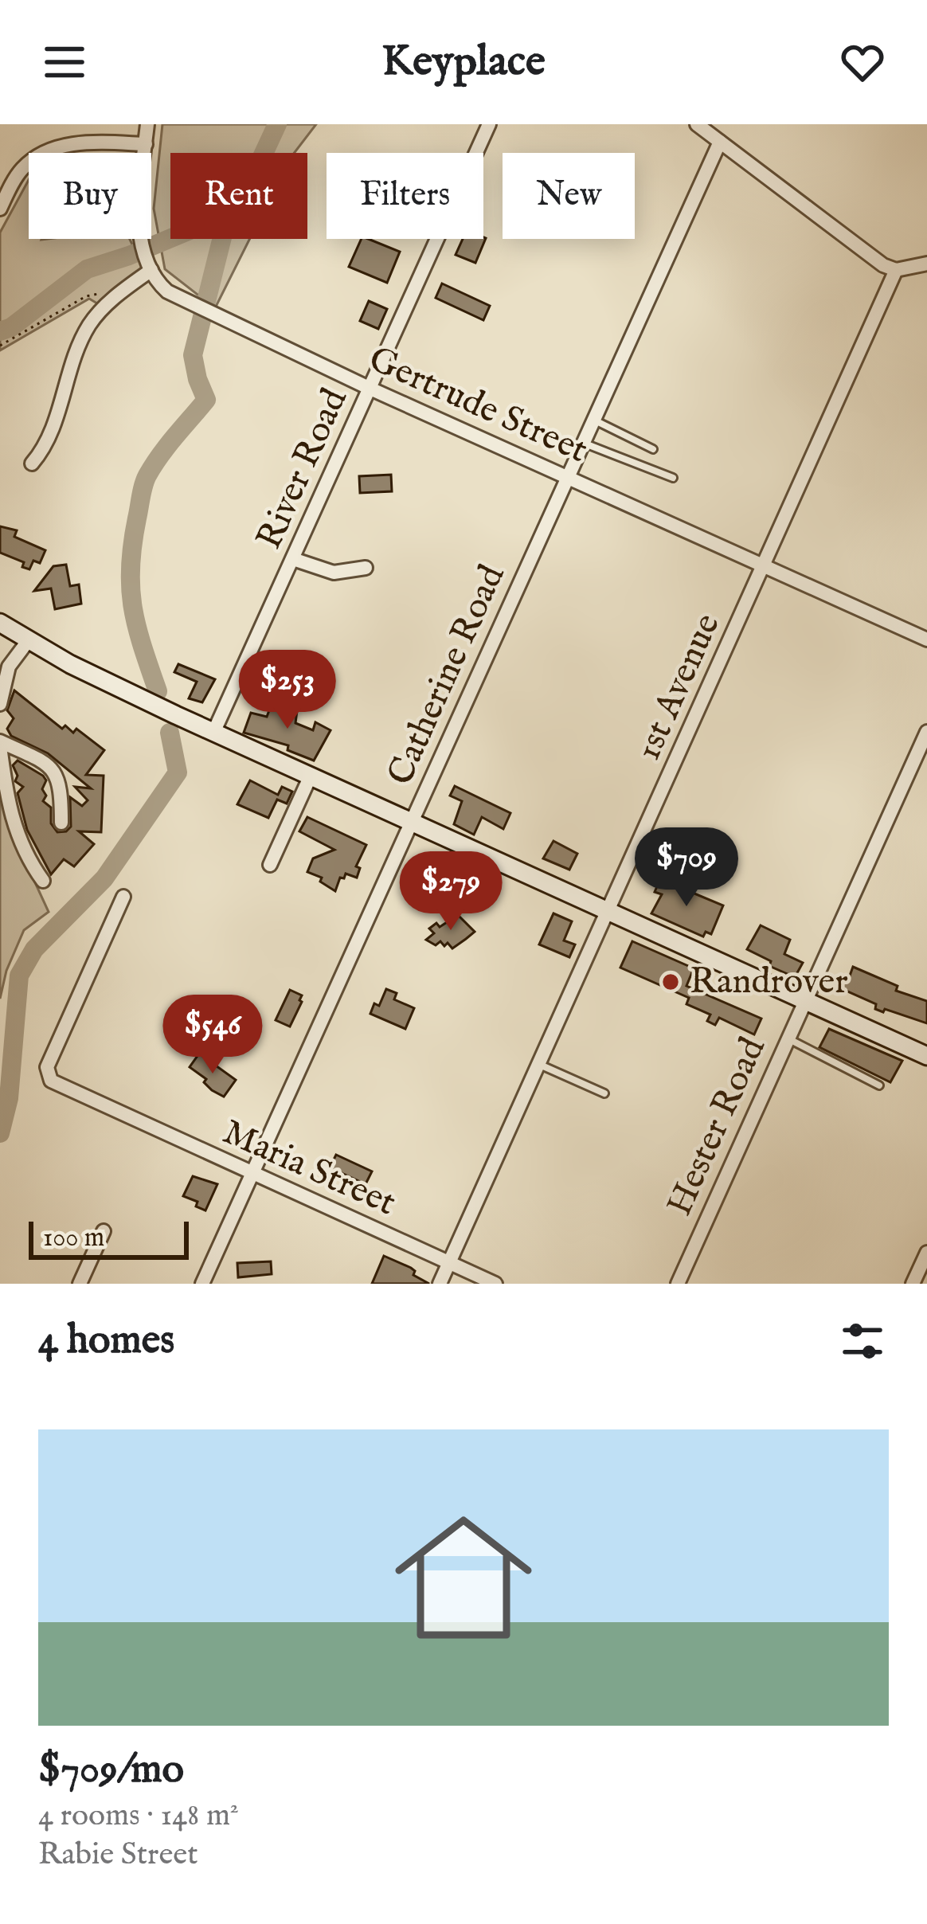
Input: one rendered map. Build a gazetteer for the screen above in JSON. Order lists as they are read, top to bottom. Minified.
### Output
{"streets":{"street":["Gertrude Street","River Road","Catherine Road","1st Avenue","Hester Road","Maria Street"]},"crossings":[["Gertrude Street","River Road"],["Gertrude Street","Catherine Road"],["Gertrude Street","1st Avenue"],["Catherine Road","Maria Street"],["1st Avenue","Maria Street"]],"places":["Randrover"],"scale_bar":"100 m","page":{"header":"Keyplace","chip":["Buy","Rent","Filters","New"],"price":["$253","$709","$279","$546"],"scale":"100 m","heading":"4 homes","list":[{"name":"$709/mo","note":"4 rooms · 148 m² · Rabie Street"}]}}
